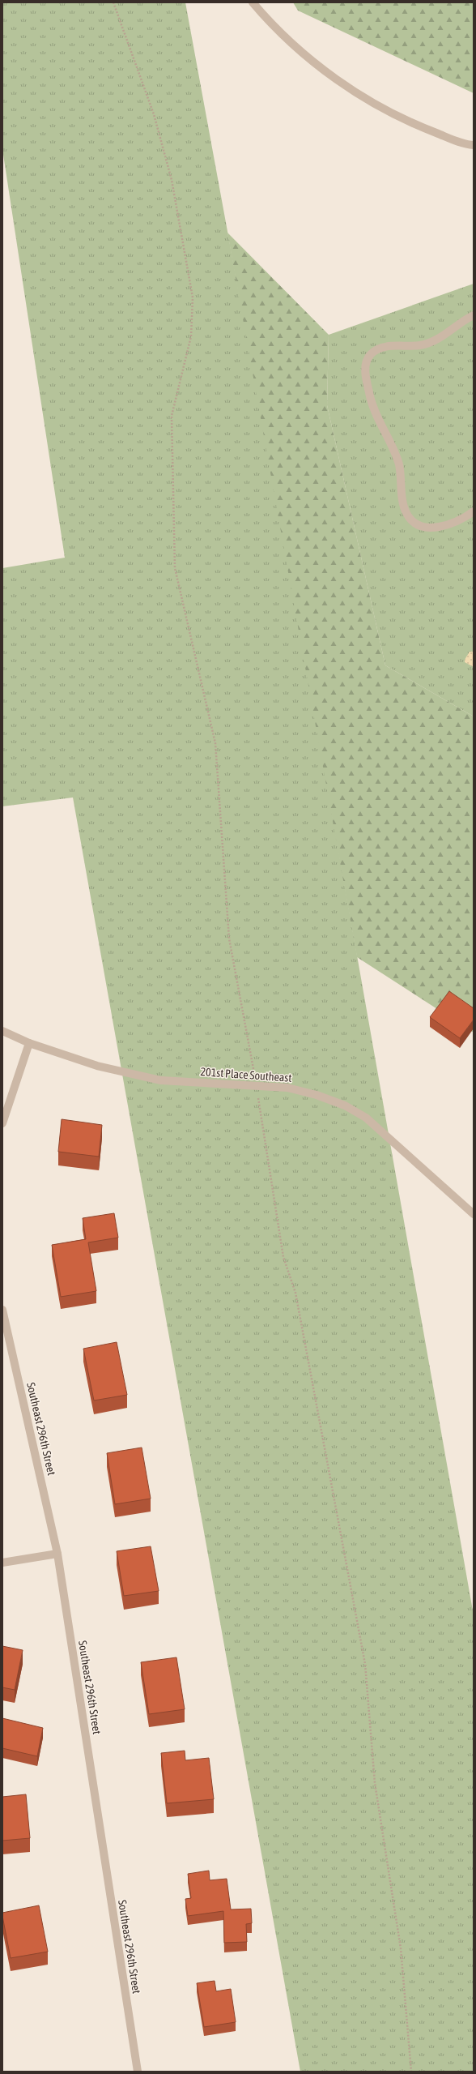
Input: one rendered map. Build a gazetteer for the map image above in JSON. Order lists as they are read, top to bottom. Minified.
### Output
{"streets":{"street":["201st Place Southeast","Southeast 296th Street"]}}
